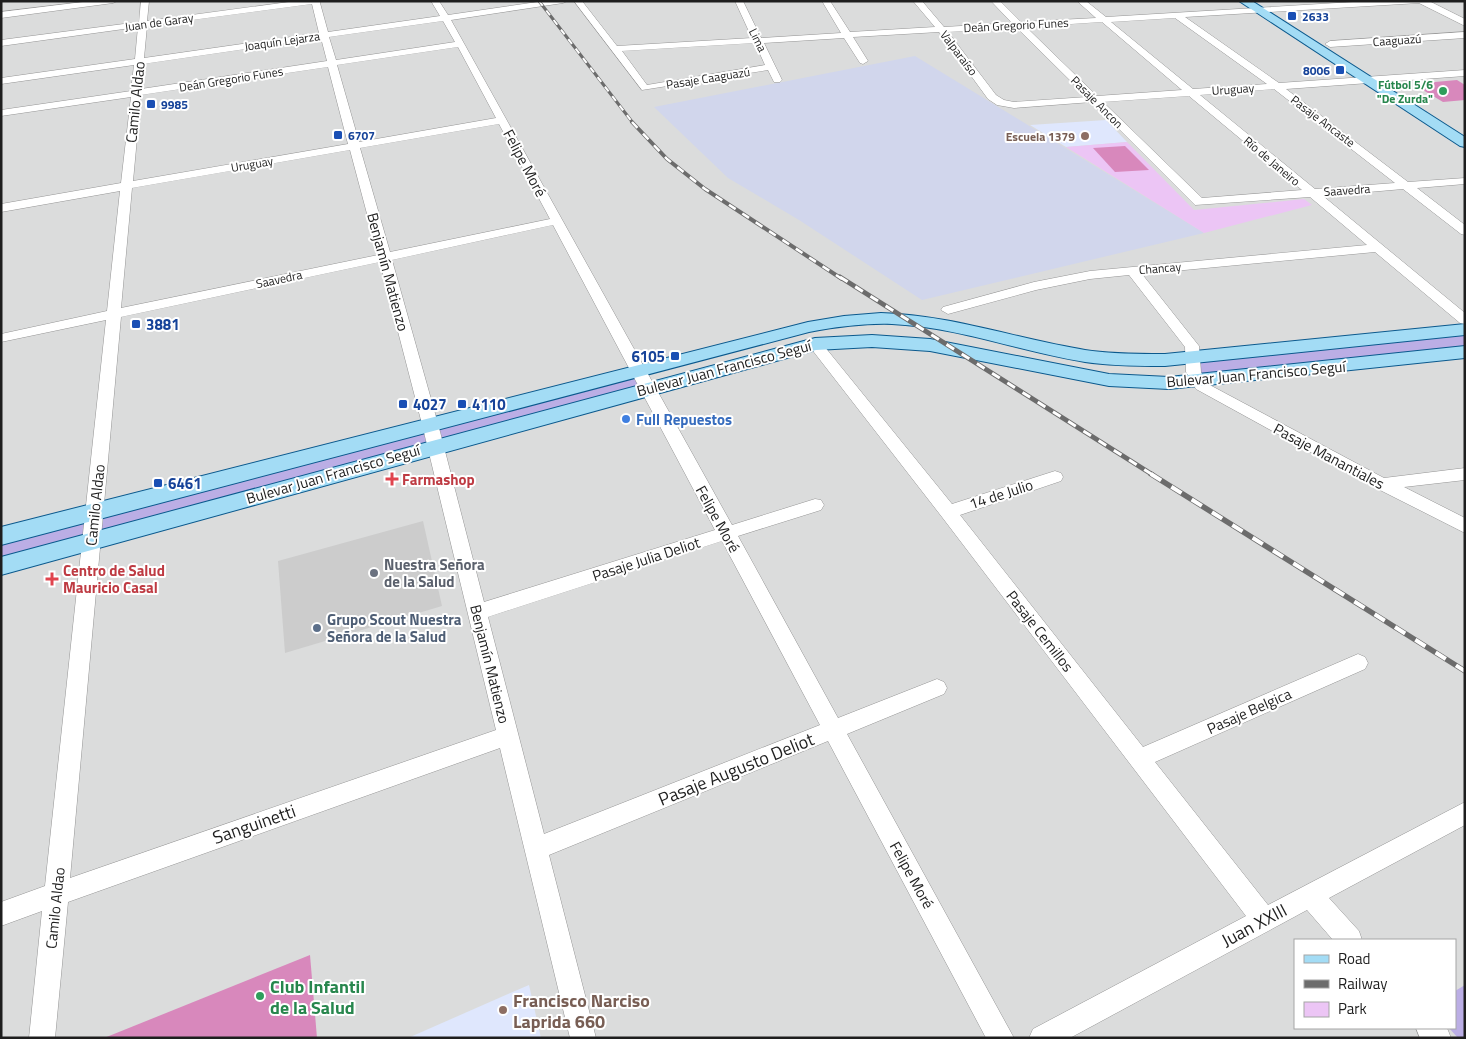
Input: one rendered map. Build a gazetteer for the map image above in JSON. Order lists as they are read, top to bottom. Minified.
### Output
{"streets":{"main road":["Bulevar Juan Francisco Seguí"],"street":["Juan de Garay","Deán Gregorio Funes","Lima","Caaguazú","Joaquín Lejarza","Valparaíso","Pasaje Caaguazú","Uruguay","Camilo Aldao","Pasaje Ancon","Pasaje Ancaste","Río de Janeiro","Felipe Moré","Saavedra","Chancay","Benjamín Matienzo","Pasaje Manantiales","14 de Julio","Pasaje Julia Deliot","Pasaje Cemillos","Pasaje Belgica","Pasaje Augusto Deliot","Sanguinetti","Juan XXIII"]},"crossings":[["Juan de Garay","Camilo Aldao"],["Juan de Garay","Benjamín Matienzo"],["Deán Gregorio Funes","Lima"],["Deán Gregorio Funes","Valparaíso"],["Deán Gregorio Funes","Pasaje Caaguazú"],["Deán Gregorio Funes","Camilo Aldao"],["Deán Gregorio Funes","Pasaje Ancon"],["Deán Gregorio Funes","Pasaje Ancaste"],["Deán Gregorio Funes","Río de Janeiro"],["Deán Gregorio Funes","Felipe Moré"],["Deán Gregorio Funes","Benjamín Matienzo"],["Lima","Pasaje Caaguazú"],["Joaquín Lejarza","Camilo Aldao"],["Joaquín Lejarza","Felipe Moré"],["Joaquín Lejarza","Benjamín Matienzo"],["Valparaíso","Uruguay"],["Uruguay","Camilo Aldao"],["Uruguay","Pasaje Ancon"],["Uruguay","Pasaje Ancaste"],["Uruguay","Río de Janeiro"],["Uruguay","Felipe Moré"],["Uruguay","Benjamín Matienzo"],["Camilo Aldao","Saavedra"],["Camilo Aldao","Bulevar Juan Francisco Seguí"],["Camilo Aldao","Sanguinetti"],["Pasaje Ancon","Saavedra"],["Pasaje Ancaste","Saavedra"],["Río de Janeiro","Saavedra"],["Río de Janeiro","Chancay"],["Felipe Moré","Saavedra"],["Felipe Moré","Bulevar Juan Francisco Seguí"],["Felipe Moré","Pasaje Julia Deliot"],["Felipe Moré","Pasaje Augusto Deliot"],["Saavedra","Benjamín Matienzo"],["Benjamín Matienzo","Bulevar Juan Francisco Seguí"],["Benjamín Matienzo","Pasaje Julia Deliot"],["Benjamín Matienzo","Pasaje Augusto Deliot"],["Benjamín Matienzo","Sanguinetti"],["Bulevar Juan Francisco Seguí","Pasaje Manantiales"],["Bulevar Juan Francisco Seguí","Pasaje Cemillos"],["14 de Julio","Pasaje Cemillos"],["Pasaje Cemillos","Pasaje Belgica"],["Pasaje Cemillos","Juan XXIII"]],"places":{"transit":["2633","8006","9985","6707","3881","6105","4027","4110","6461"],"other":["Fútbol 5/6 \"De Zurda\"","Escuela 1379","Full Repuestos","Nuestra Señora de la Salud","Grupo Scout Nuestra Señora de la Salud","Club Infantil de la Salud","Francisco Narciso Laprida 660"],"health":["Farmashop","Centro de Salud Mauricio Casal"]},"legend":["Road","Railway","Park"]}
